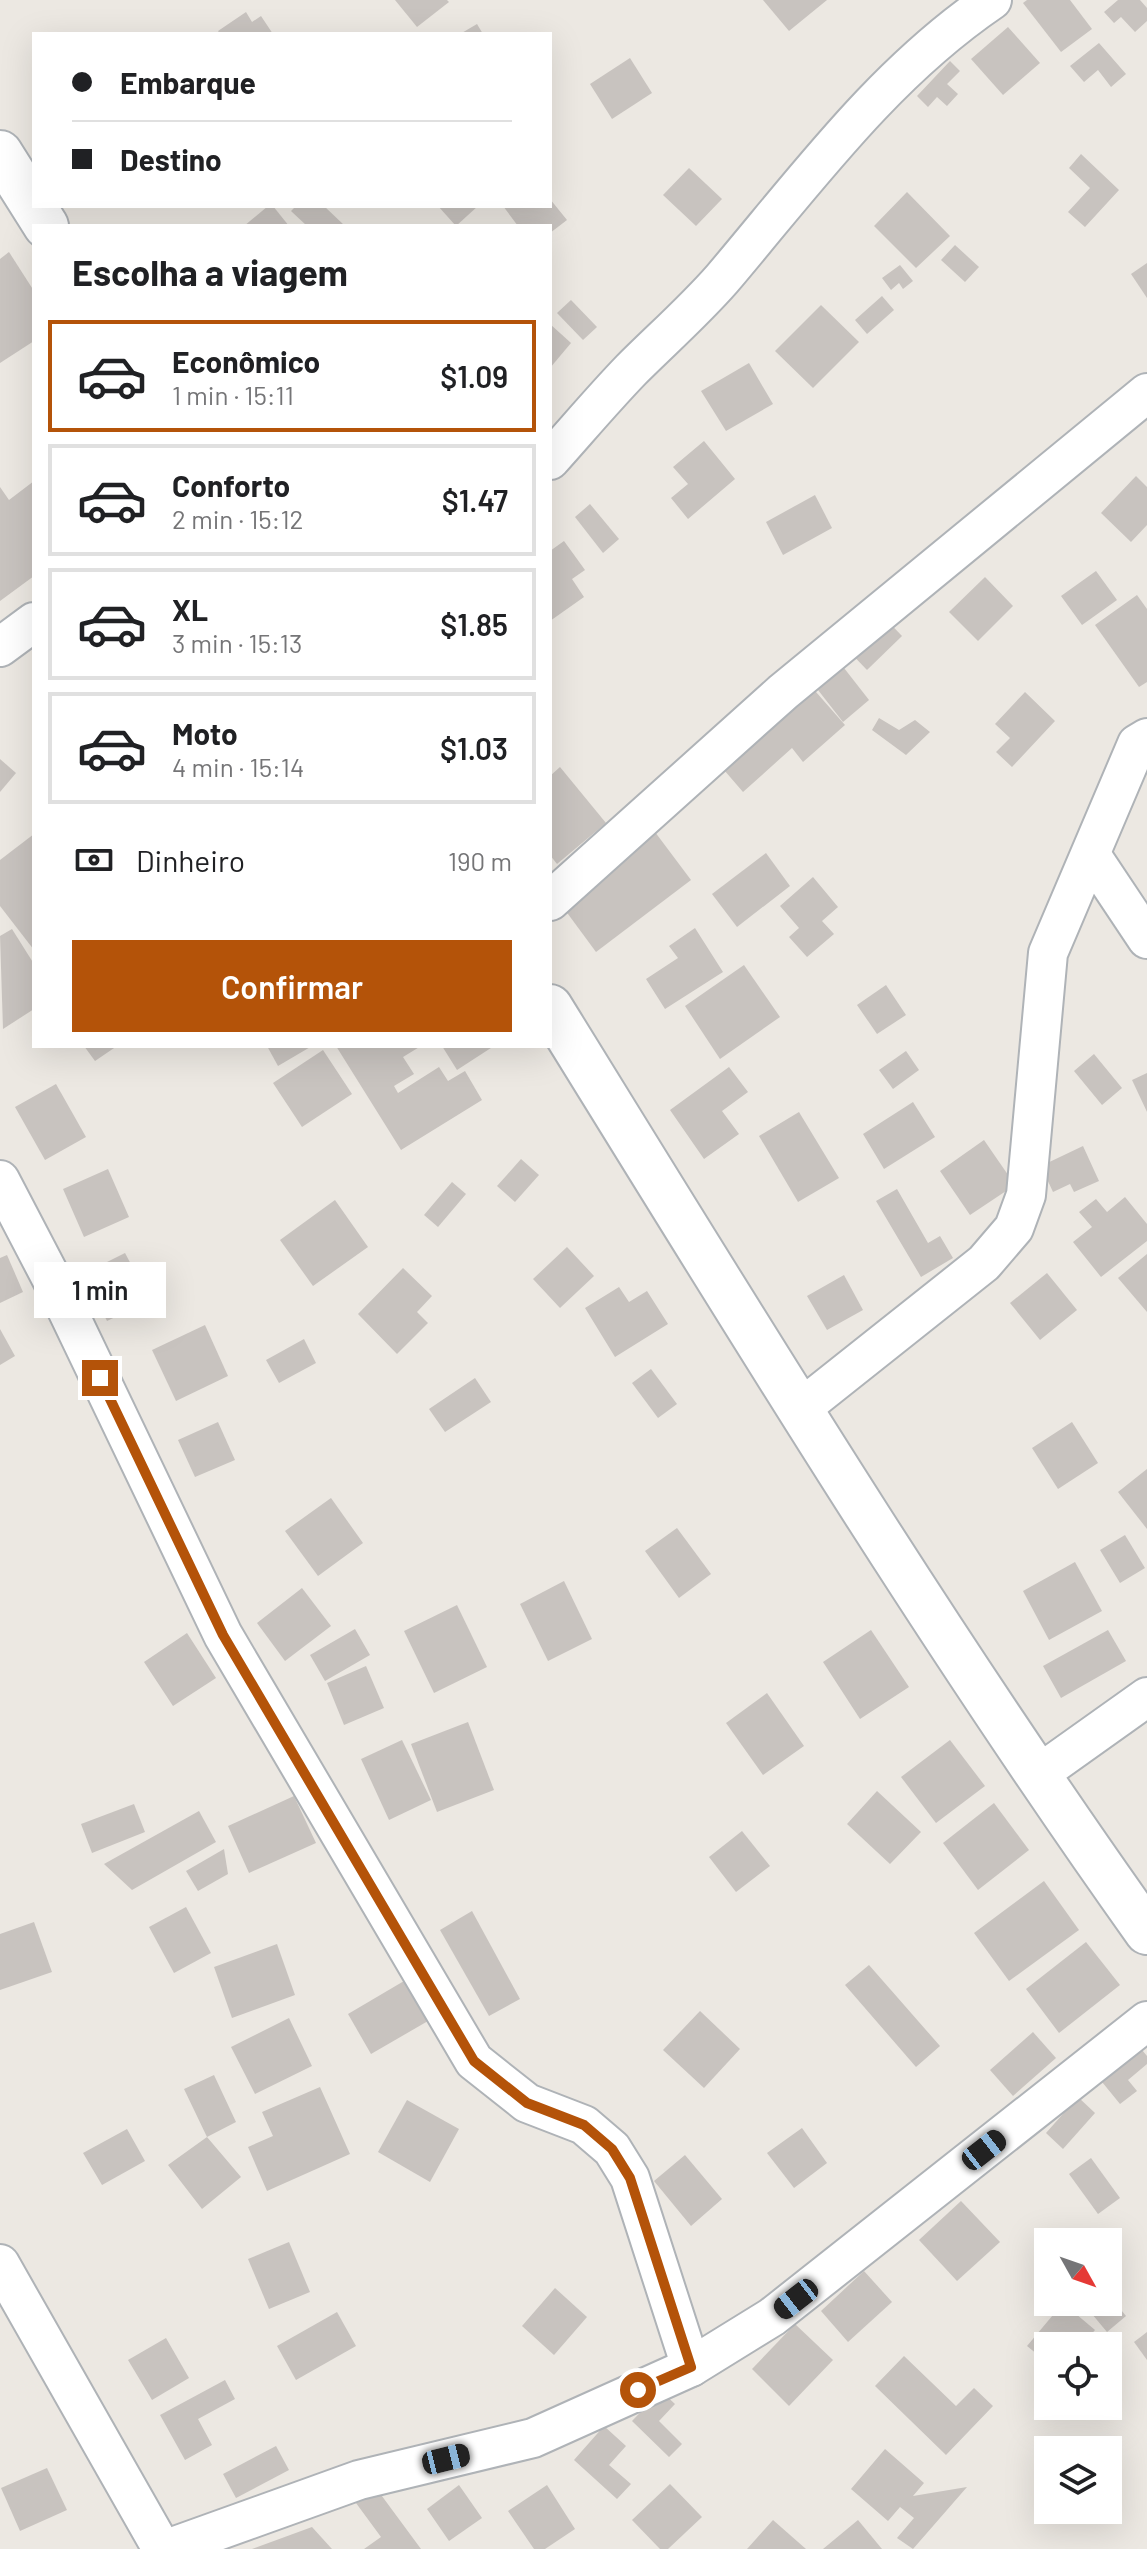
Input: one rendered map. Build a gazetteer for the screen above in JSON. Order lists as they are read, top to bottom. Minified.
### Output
{"north":"bottom right","page":{"banner":["Embarque","Destino"],"heading":"Escolha a viagem","list":[{"name":"Econômico","note":"1 min · 15:11","value":"$1.09"},{"name":"Conforto","note":"2 min · 15:12","value":"$1.47"},{"name":"XL","note":"3 min · 15:13","value":"$1.85"},{"name":"Moto","note":"4 min · 15:14","value":"$1.03"}],"pay":["Dinheiro","190 m"],"buttons":"Confirmar","bubble":"1 min"}}
